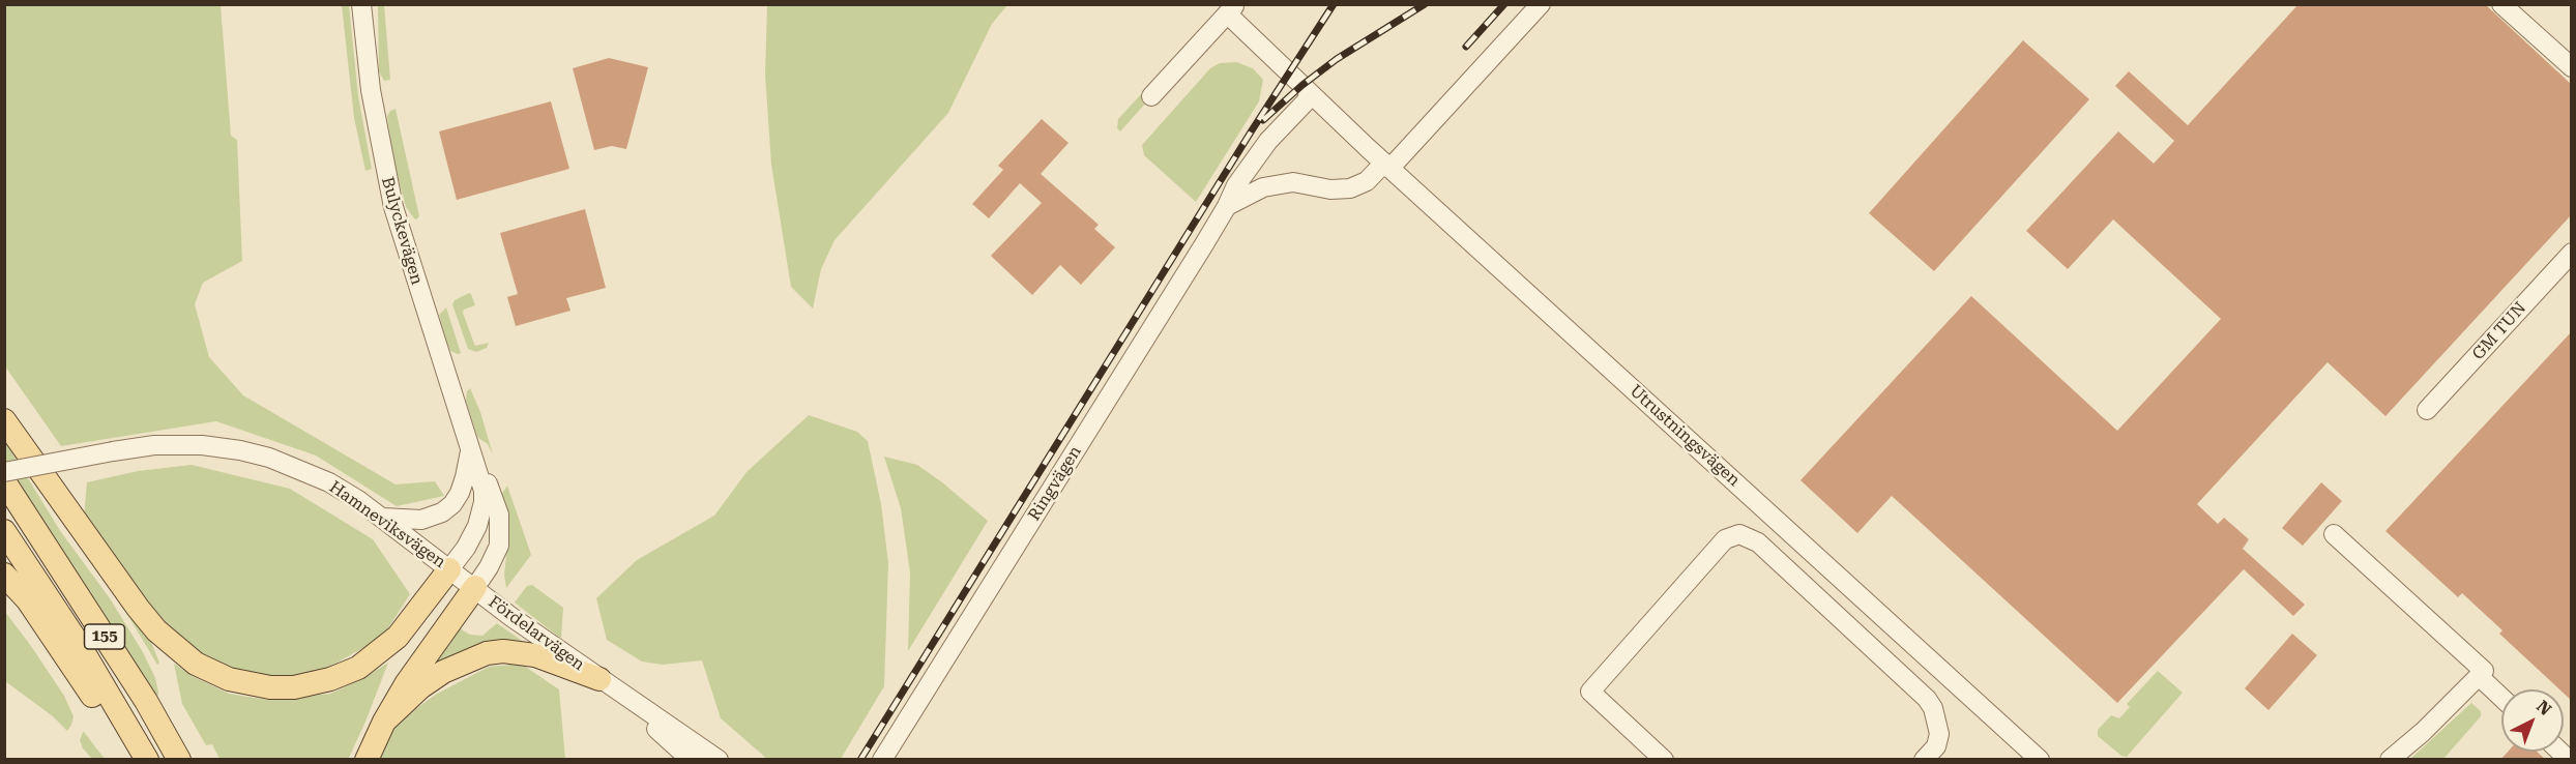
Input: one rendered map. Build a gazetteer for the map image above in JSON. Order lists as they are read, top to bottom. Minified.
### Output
{"streets":{"main road":["155"],"street":["Bulyckevägen","GM TUN","Utrustningsvägen","Ringvägen","Hamneviksvägen","Fördelarvägen"]},"crossings":[["Bulyckevägen","Hamneviksvägen"],["Bulyckevägen","Fördelarvägen"],["Utrustningsvägen","Ringvägen"],["Hamneviksvägen","Fördelarvägen"]],"north":"top right"}
